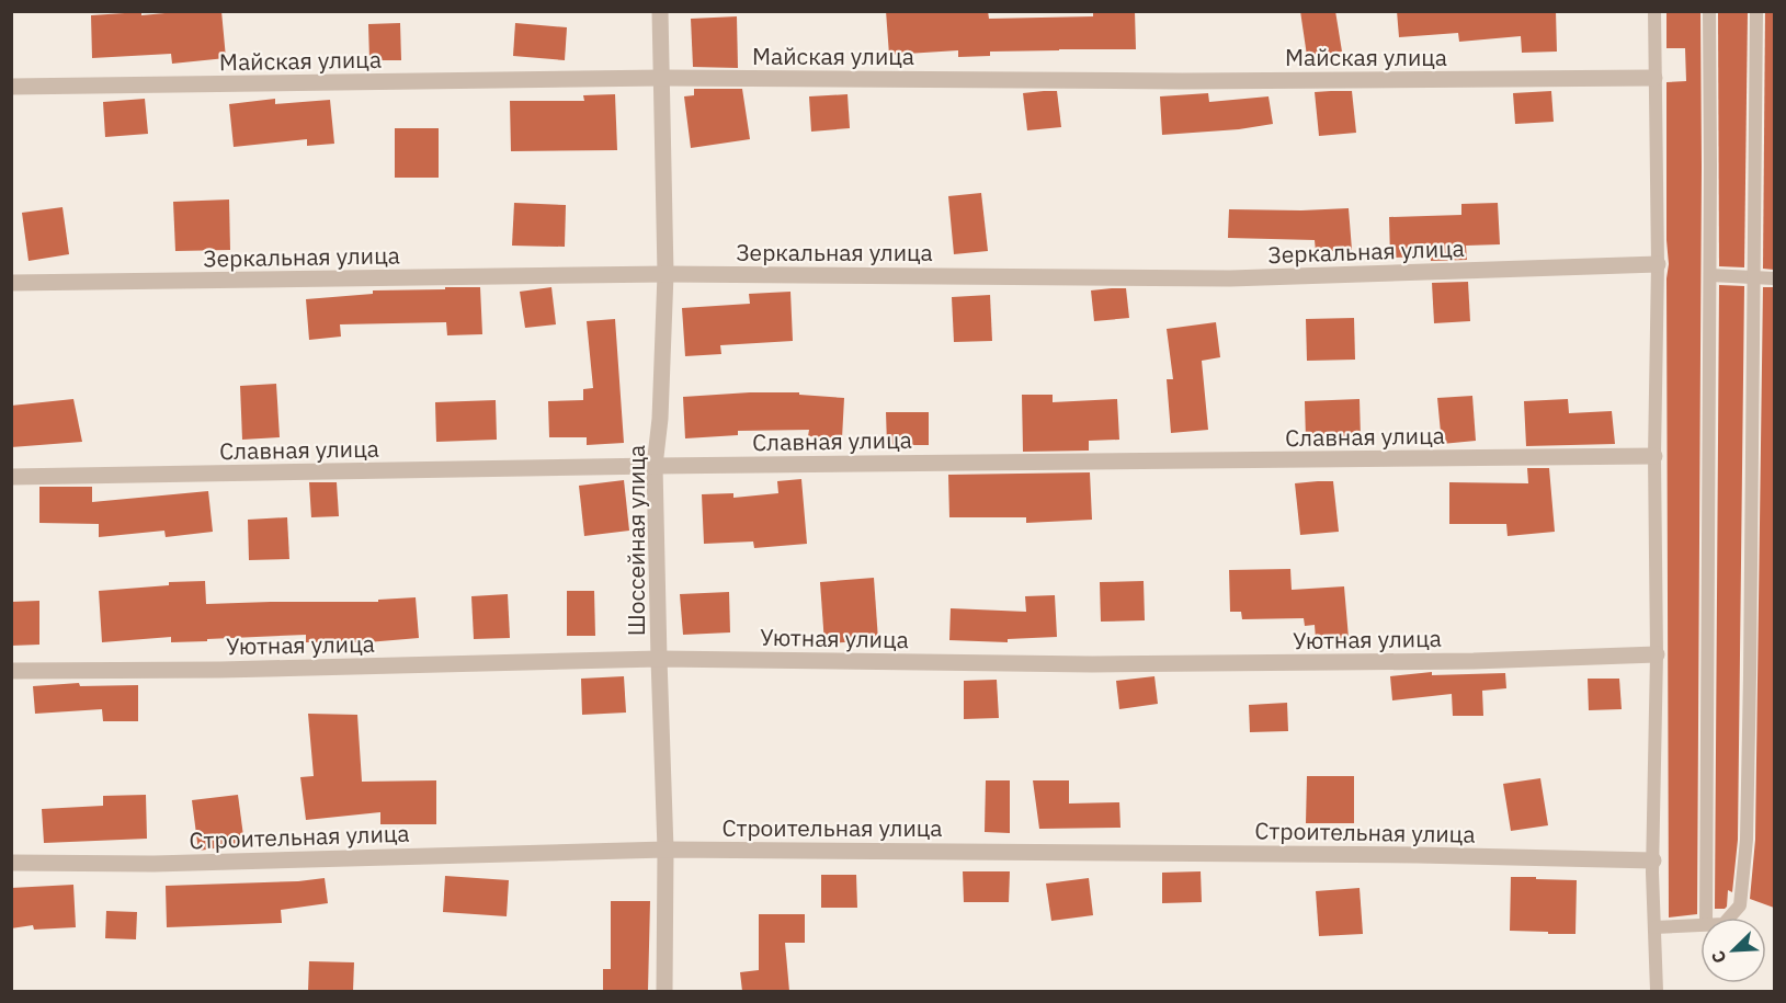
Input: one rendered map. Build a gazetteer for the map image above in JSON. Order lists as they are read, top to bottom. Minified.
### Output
{"streets":{"street":["Майская улица","Зеркальная улица","Славная улица","Шоссейная улица","Уютная улица","Строительная улица"]},"crossings":[["Майская улица","Шоссейная улица"],["Зеркальная улица","Шоссейная улица"],["Славная улица","Шоссейная улица"],["Шоссейная улица","Уютная улица"],["Шоссейная улица","Строительная улица"]],"north":"bottom left"}
